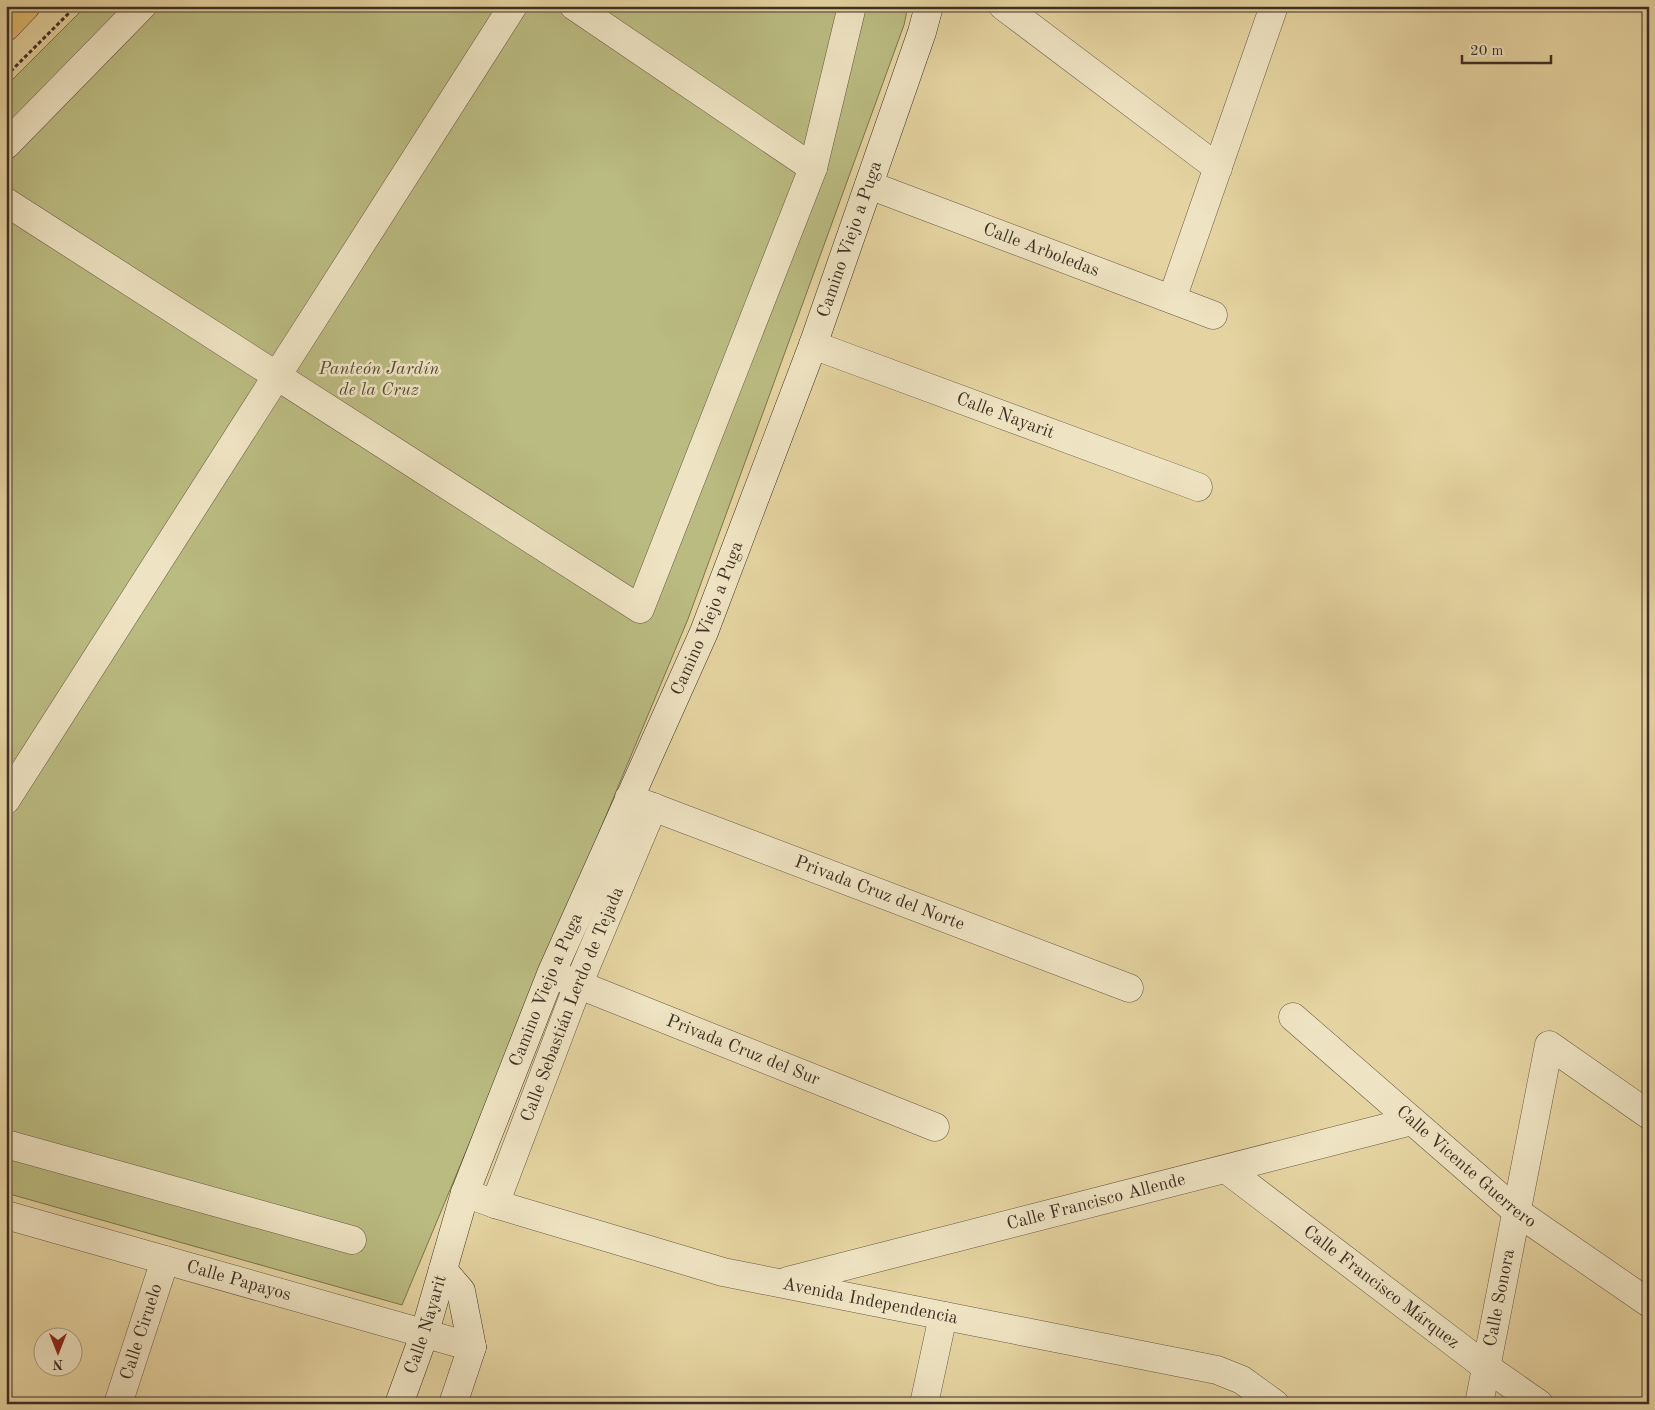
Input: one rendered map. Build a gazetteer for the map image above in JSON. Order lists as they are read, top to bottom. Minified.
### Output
{"streets":{"street":["Camino Viejo a Puga","Calle Arboledas","Calle Nayarit","Privada Cruz del Norte","Calle Sebastián Lerdo de Tejada","Privada Cruz del Sur","Calle Vicente Guerrero","Calle Francisco Allende","Calle Papayos","Calle Francisco Márquez","Calle Sonora","Avenida Independencia","Calle Ciruelo"]},"crossings":[["Camino Viejo a Puga","Calle Arboledas"],["Camino Viejo a Puga","Calle Nayarit"],["Camino Viejo a Puga","Privada Cruz del Norte"],["Camino Viejo a Puga","Calle Sebastián Lerdo de Tejada"],["Camino Viejo a Puga","Privada Cruz del Sur"],["Camino Viejo a Puga","Avenida Independencia"],["Calle Nayarit","Calle Papayos"],["Privada Cruz del Norte","Calle Sebastián Lerdo de Tejada"],["Calle Sebastián Lerdo de Tejada","Privada Cruz del Sur"],["Calle Sebastián Lerdo de Tejada","Avenida Independencia"],["Calle Vicente Guerrero","Calle Francisco Allende"],["Calle Vicente Guerrero","Calle Sonora"],["Calle Francisco Allende","Calle Francisco Márquez"],["Calle Francisco Allende","Avenida Independencia"],["Calle Papayos","Calle Ciruelo"],["Calle Francisco Márquez","Calle Sonora"]],"parks":["Panteón Jardín de la Cruz"],"scale_bar":"20 m","north":"bottom"}
